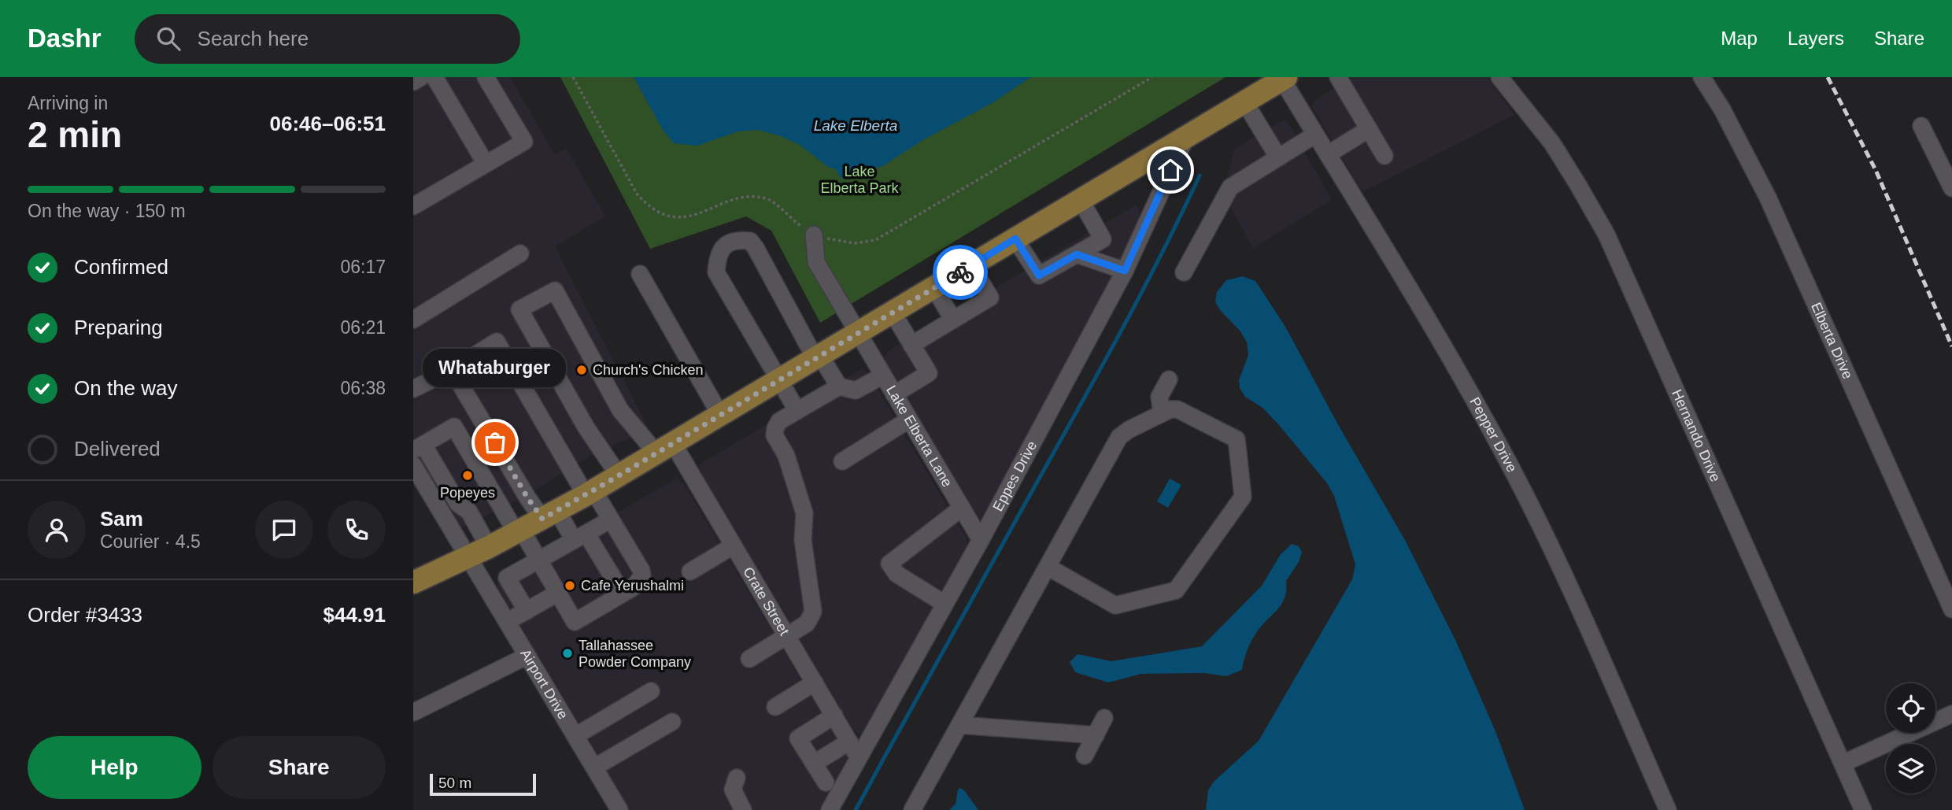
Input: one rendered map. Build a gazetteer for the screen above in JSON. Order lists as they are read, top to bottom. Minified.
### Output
{"streets":{"street":["Elberta Drive","Pepper Drive","Hernando Drive","Lake Elberta Lane","Eppes Drive","Crate Street","Airport Drive"]},"crossings":[["Lake Elberta Lane","Eppes Drive"],["Eppes Drive","Crate Street"]],"water":["Lake Elberta"],"parks":["Lake Elberta Park"],"places":["Church's Chicken","Whataburger","Popeyes","Cafe Yerushalmi","Tallahassee Powder Company"],"scale_bar":"50 m","page":{"header":"Dashr","search":"Search here","nav":["Map","Layers","Share"],"heading":["2 min","Arriving in","06:46–06:51"],"panel":["Sam","Courier · 4.5","Order #3433","$44.91"],"bar":"On the way · 150 m","list":[["Confirmed","06:17"],["Preparing","06:21"],["On the way","06:38"],"Delivered"],"bubble":"Whataburger","buttons":["Help","Share"],"scale":"50 m"}}
